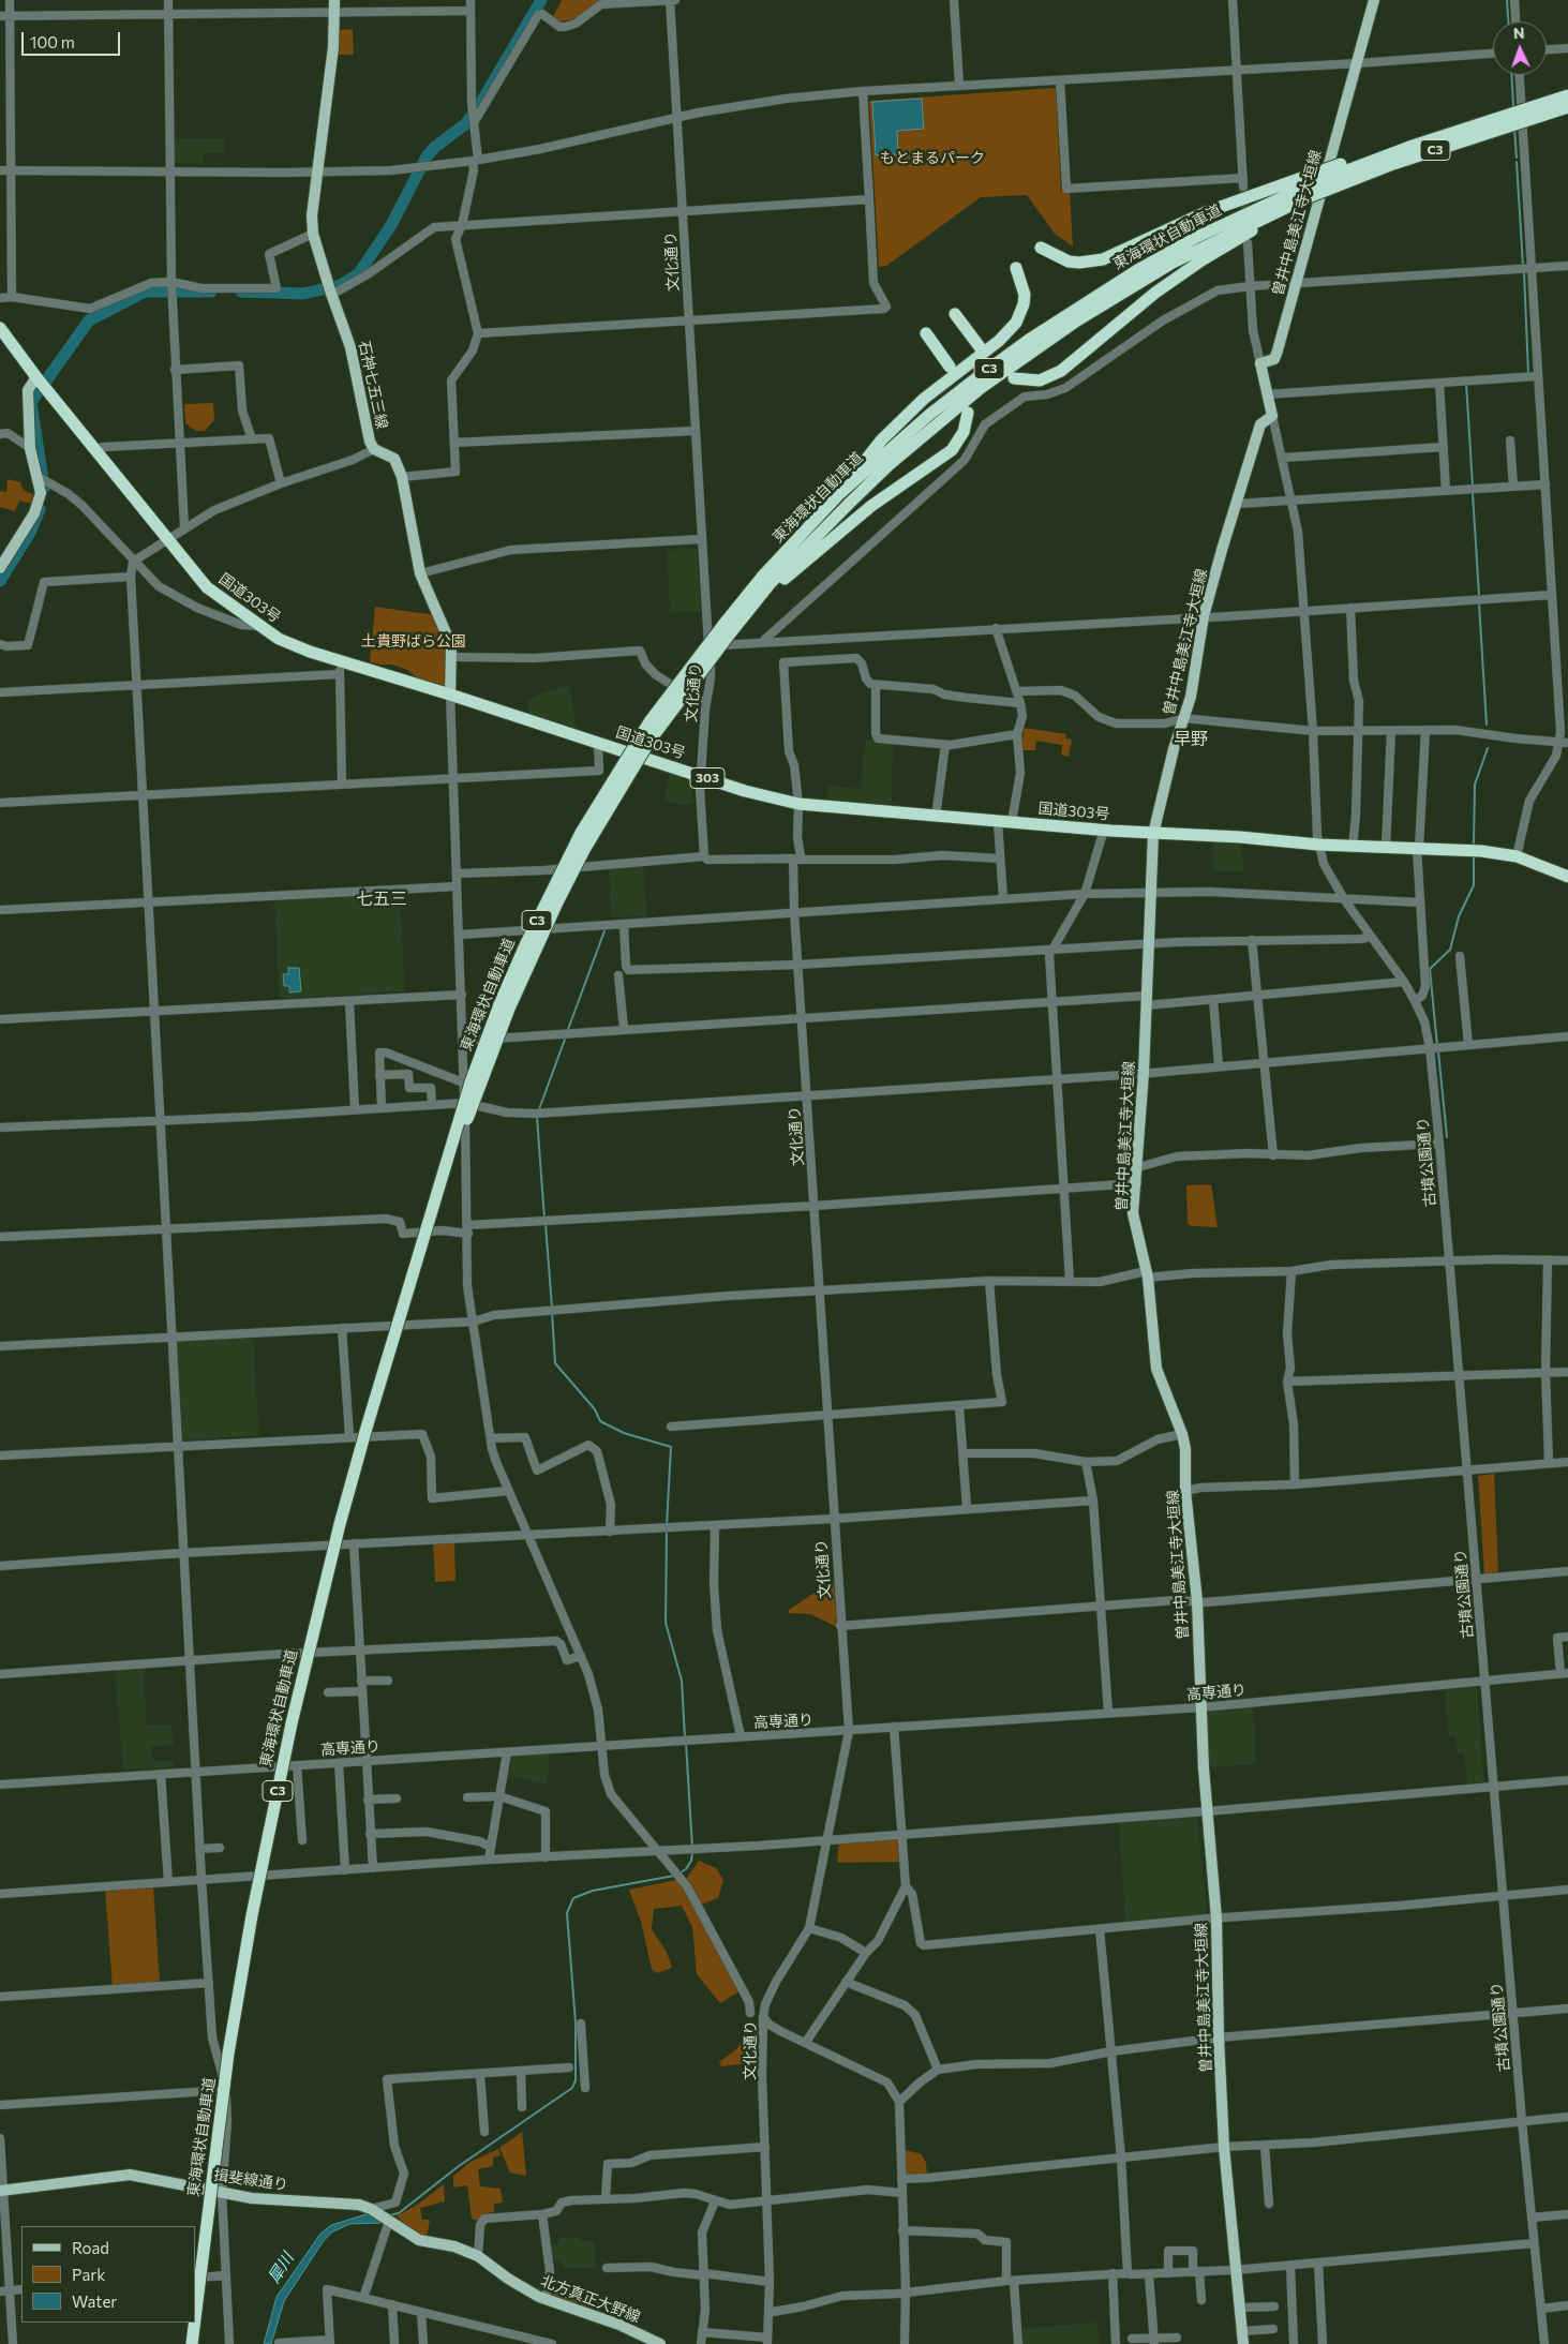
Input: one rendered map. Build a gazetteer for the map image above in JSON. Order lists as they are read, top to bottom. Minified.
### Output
{"streets":{"highway":["C3","東海環状自動車道","国道303号","303"],"main road":["曽井中島美江寺大垣線","石神七五三線","揖斐線通り","北方真正大野線"],"street":["文化通り","古墳公園通り","高専通り"]},"crossings":[["曽井中島美江寺大垣線","国道303号"],["曽井中島美江寺大垣線","古墳公園通り"],["曽井中島美江寺大垣線","高専通り"],["文化通り","国道303号"],["文化通り","高専通り"],["石神七五三線","国道303号"],["国道303号","古墳公園通り"],["古墳公園通り","高専通り"],["揖斐線通り","北方真正大野線"]],"districts":["早野","七五三"],"water":["犀川"],"parks":["もとまるパーク","土貴野ばら公園"],"legend":["Road","Park","Water"],"scale_bar":"100 m","north":"top"}
